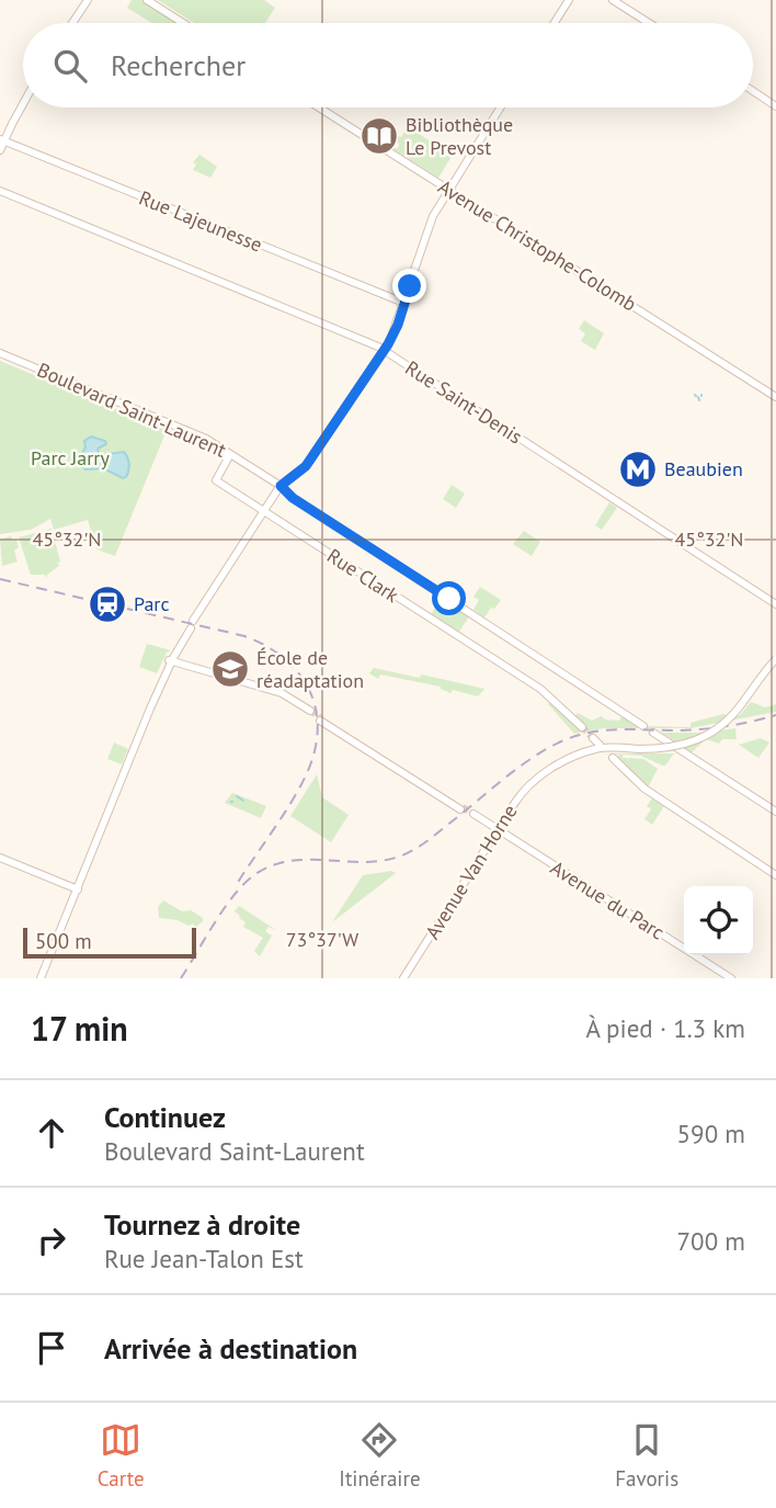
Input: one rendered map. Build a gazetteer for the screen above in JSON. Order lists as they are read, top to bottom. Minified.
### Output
{"streets":{"main road":["Rue Lajeunesse","Avenue Christophe-Colomb","Rue Saint-Denis","Boulevard Saint-Laurent","Rue Clark","Avenue Van Horne","Avenue du Parc"]},"crossings":[["Boulevard Saint-Laurent","Rue Clark"],["Avenue Van Horne","Avenue du Parc"]],"parks":["Parc Jarry"],"places":{"library":["Bibliothèque Le Prevost"],"metro station":["Beaubien"],"station":["Parc"],"school or university":["École de réadaptation"]},"scale_bar":"500 m","page":{"search":"Rechercher","scale":"500 m","heading":["17 min","À pied · 1.3 km"],"list":[["Continuez","Boulevard Saint-Laurent","590 m"],["Tournez à droite","Rue Jean-Talon Est","700 m"],"Arrivée à destination"],"nav":["Carte","Itinéraire","Favoris"]},"coordinates":["45°32'N","73°37'W"]}
